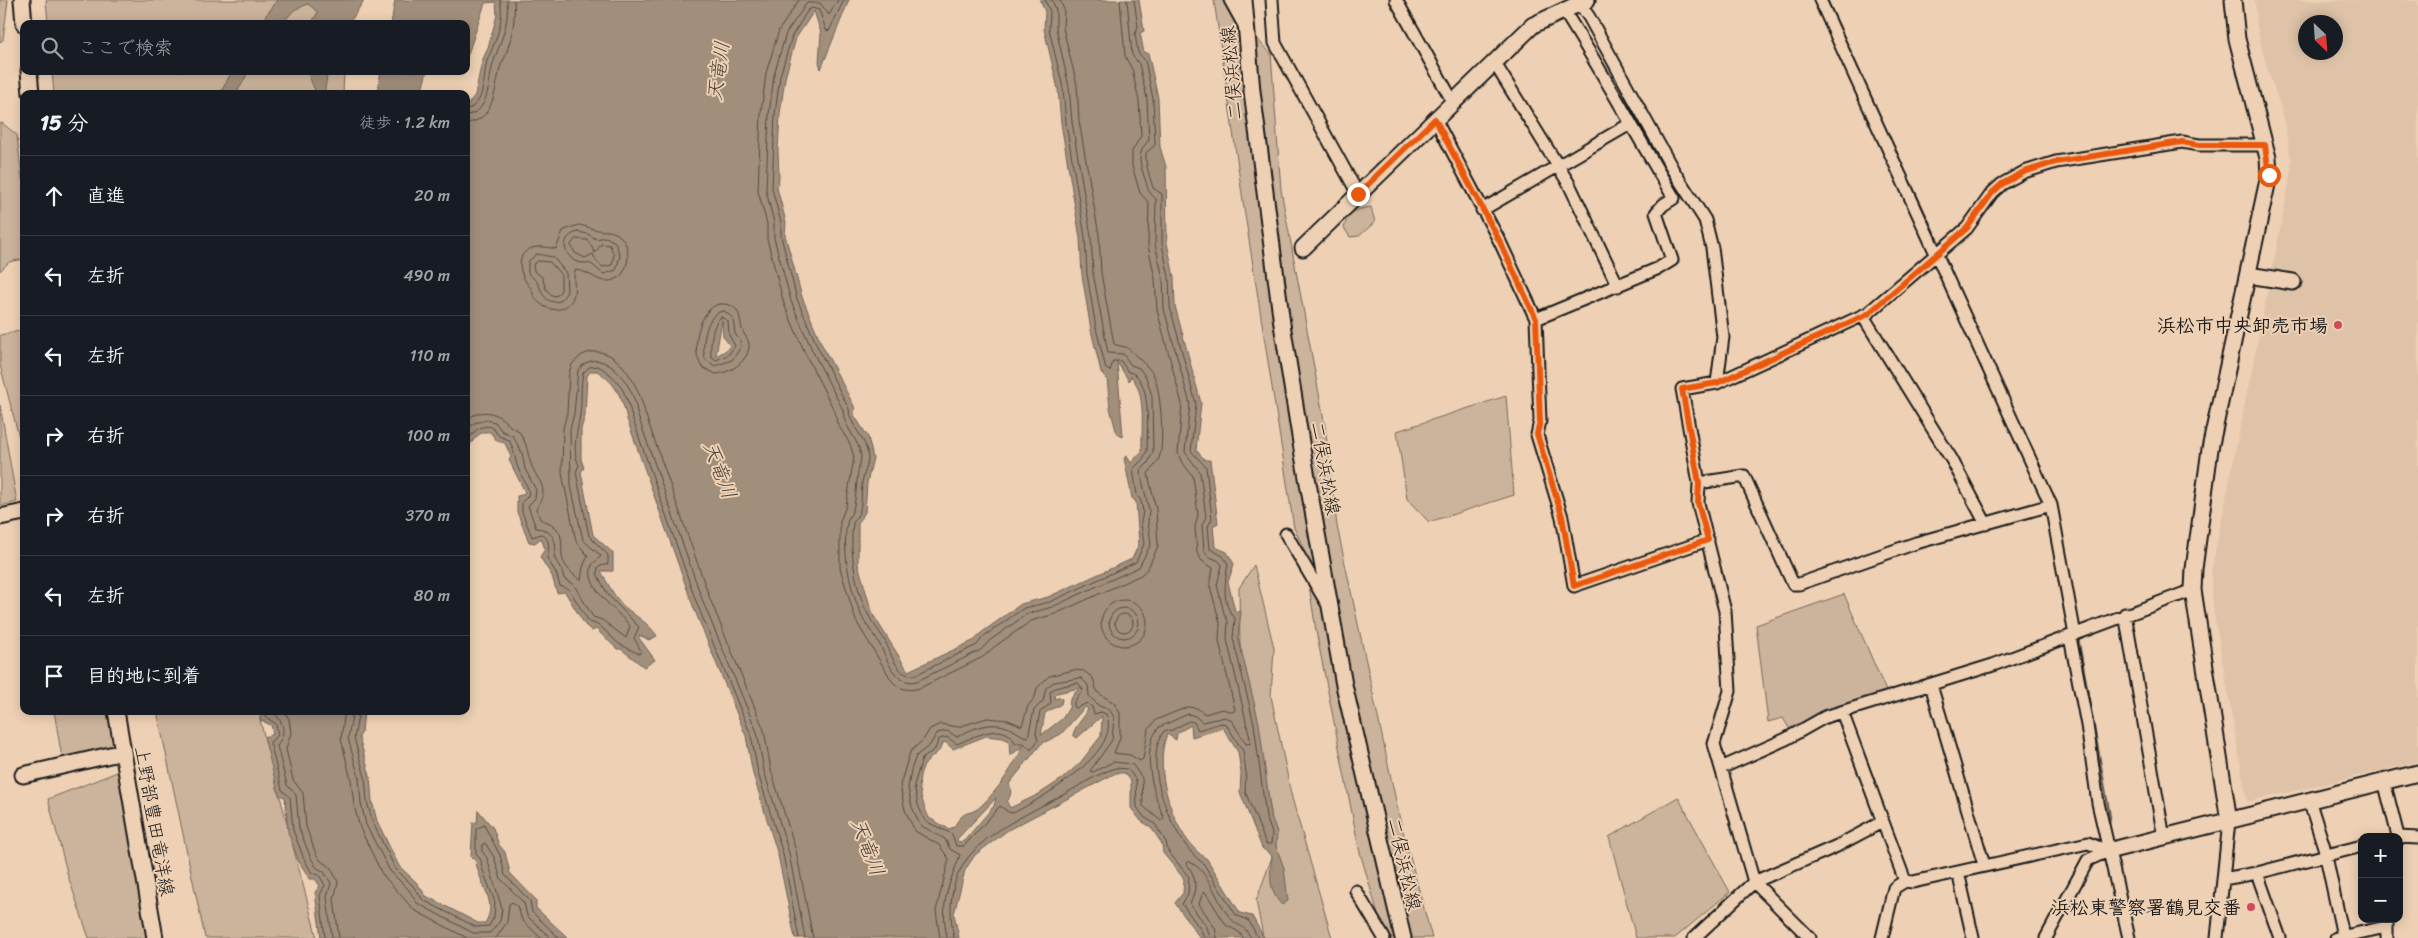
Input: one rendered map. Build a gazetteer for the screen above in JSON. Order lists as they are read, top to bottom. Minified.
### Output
{"streets":{"street":["二俣浜松線","上野部豊田竜洋線"]},"water":["天竜川"],"places":["浜松市中央卸売市場","浜松東警察署鶴見交番"],"north":"bottom right","page":{"search":"ここで検索","heading":["15 分","徒歩 · 1.2 km"],"list":[["直進","20 m"],["左折","490 m"],["左折","110 m"],["右折","100 m"],["右折","370 m"],["左折","80 m"],"目的地に到着"],"map_buttons":["+","−"]}}
